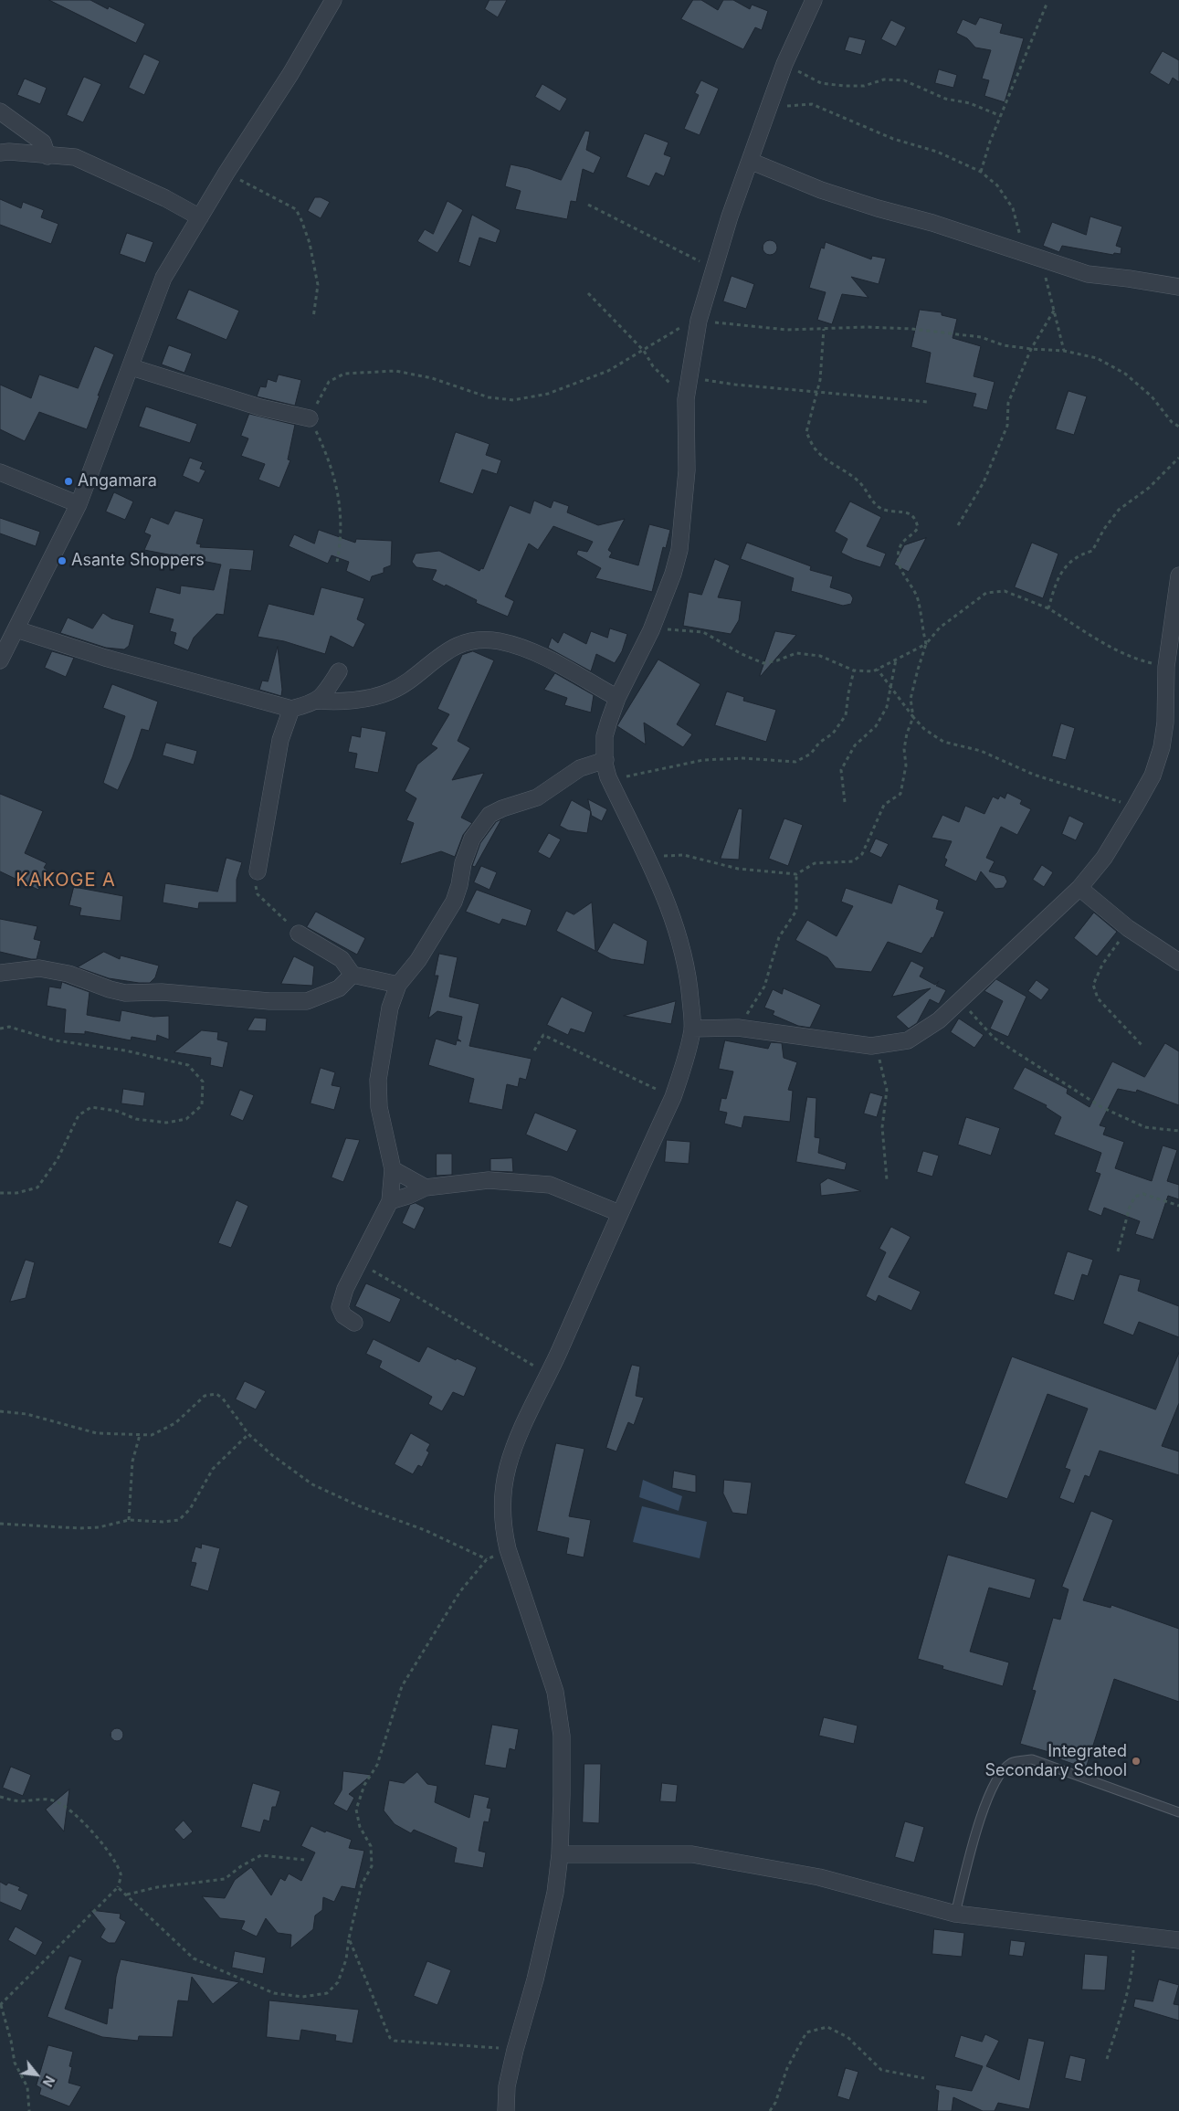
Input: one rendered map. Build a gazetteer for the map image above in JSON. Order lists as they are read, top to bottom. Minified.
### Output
{"districts":["KAKOGE A"],"places":["Angamara","Asante Shoppers","Integrated Secondary School"],"north":"bottom right"}
